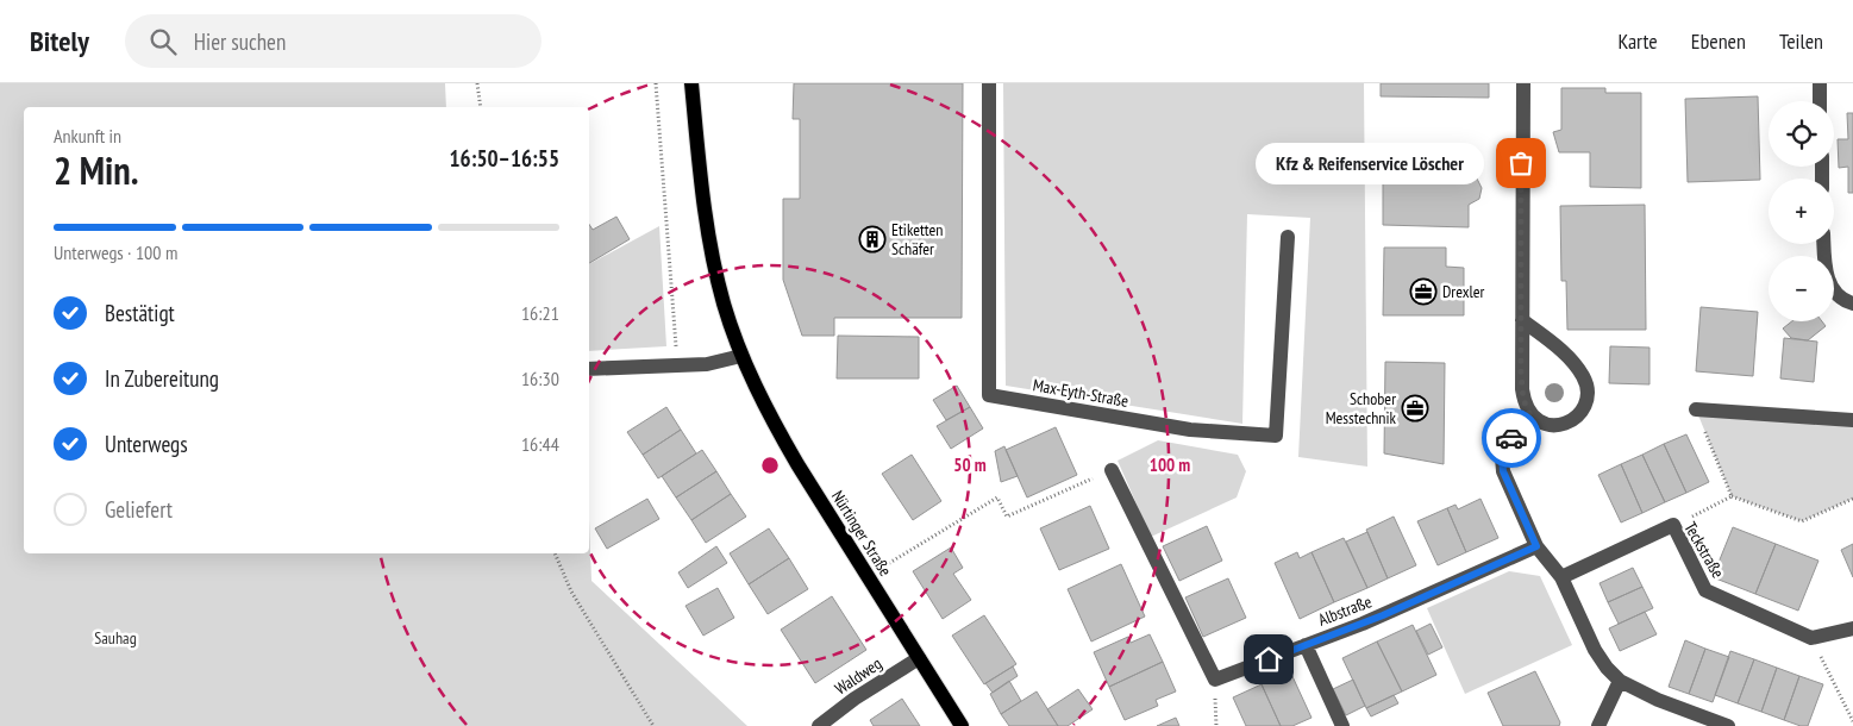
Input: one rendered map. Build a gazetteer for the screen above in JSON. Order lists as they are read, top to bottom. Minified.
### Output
{"streets":{"main road":["Nürtinger Straße"],"street":["Max-Eyth-Straße","Teckstraße","Albstraße","Waldweg"]},"crossings":[["Nürtinger Straße","Waldweg"]],"parks":["Sauhag"],"places":{"other":["Kfz & Reifenservice Löscher"],"building":["Etiketten Schäfer"],"office":["Drexler","Schober Messtechnik"]},"page":{"header":"Bitely","search":"Hier suchen","nav":["Karte","Ebenen","Teilen"],"map_buttons":["+","−"],"heading":["2 Min.","Ankunft in","16:50–16:55"],"bubble":"Kfz & Reifenservice Löscher","bar":"Unterwegs · 100 m","list":[["Bestätigt","16:21"],["In Zubereitung","16:30"],["Unterwegs","16:44"],"Geliefert"]},"rings":["50 m","100 m"]}
